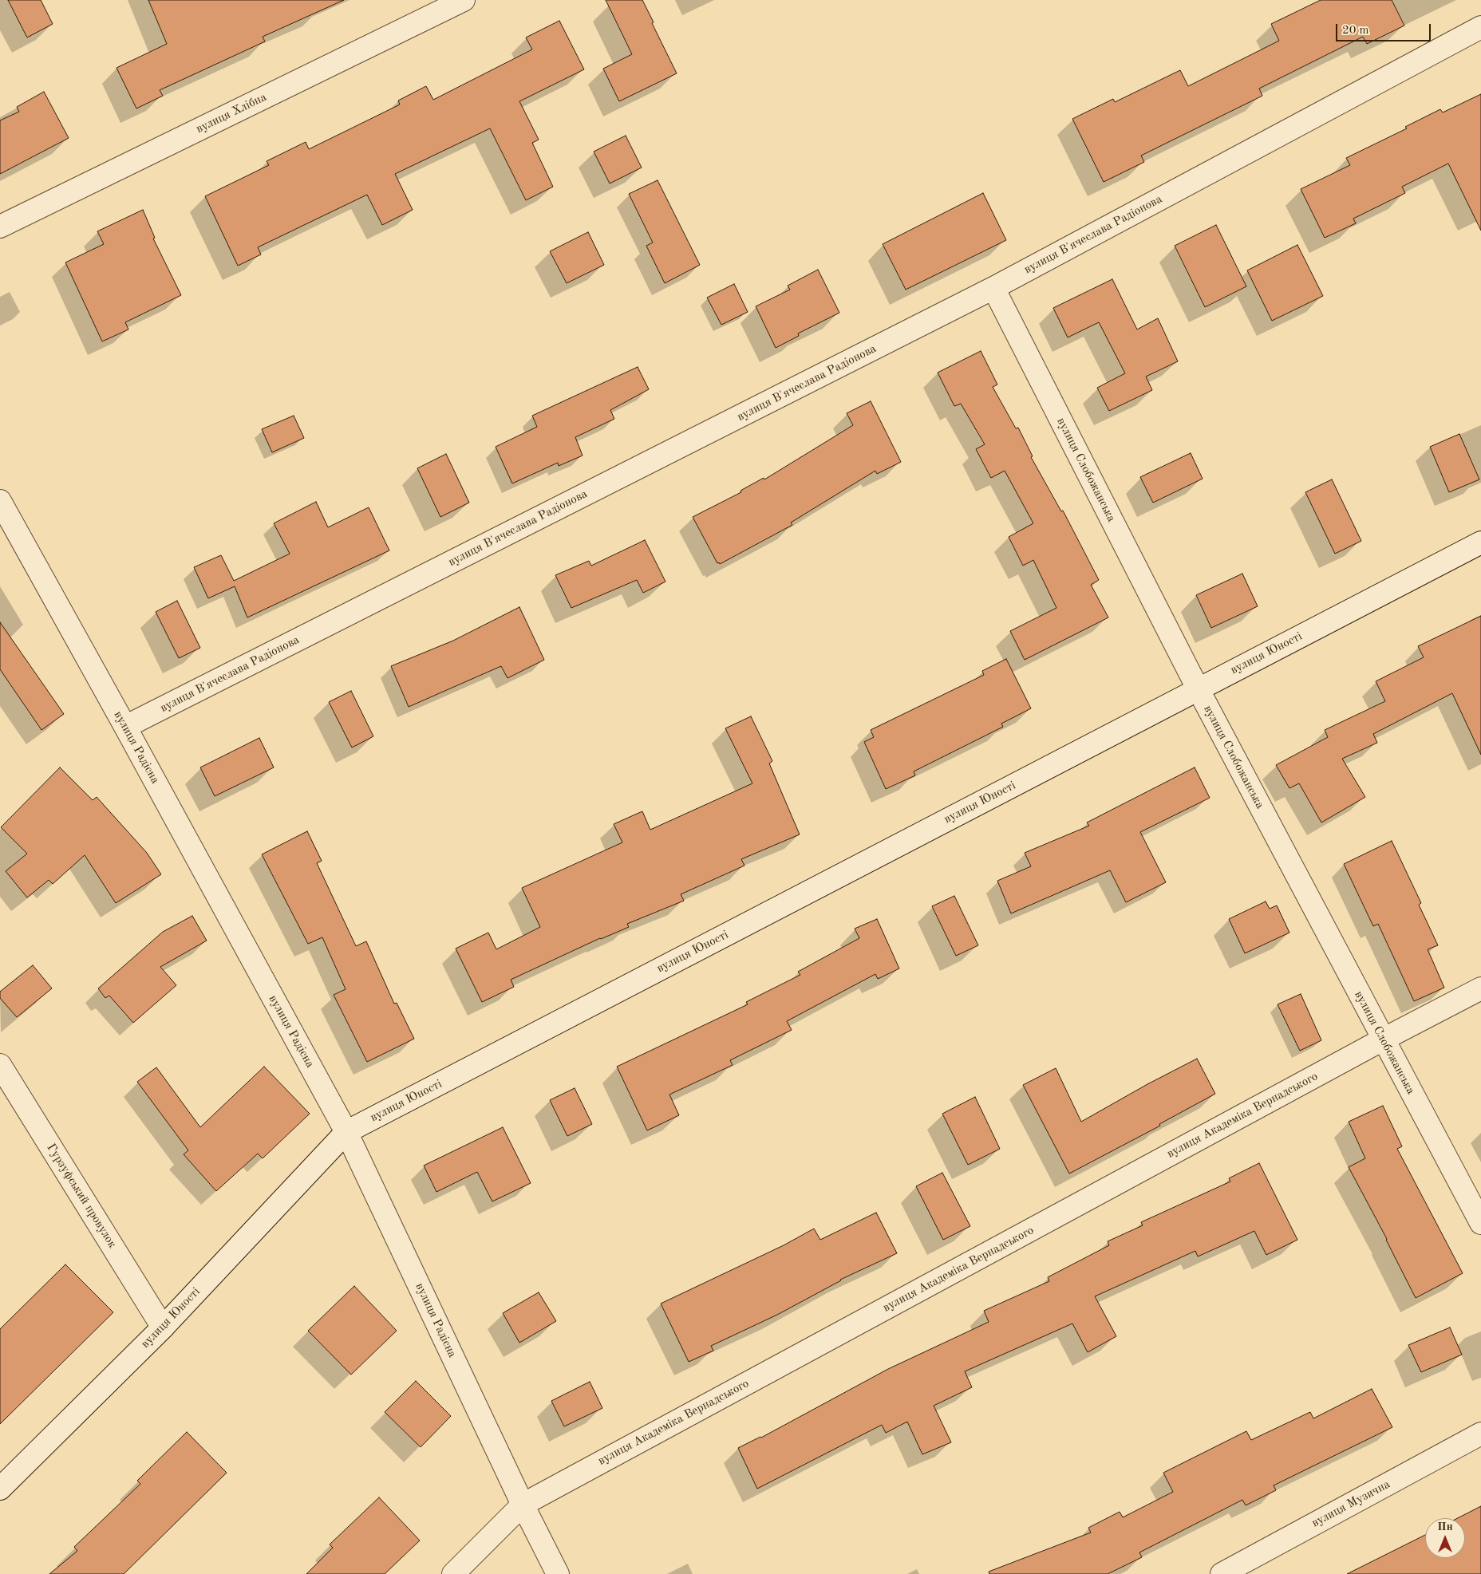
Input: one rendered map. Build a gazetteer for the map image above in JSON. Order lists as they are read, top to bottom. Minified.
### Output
{"streets":{"street":["вулиця Хлібна","вулиця В'ячеслава Радіонова","вулиця Слобожанська","вулиця Юності","вулиця Радісна","вулиця Академіка Вернадського","Гурзуфський провулок","вулиця Музична"]},"crossings":[["вулиця В'ячеслава Радіонова","вулиця Слобожанська"],["вулиця В'ячеслава Радіонова","вулиця Радісна"],["вулиця Слобожанська","вулиця Юності"],["вулиця Слобожанська","вулиця Академіка Вернадського"],["вулиця Юності","вулиця Радісна"],["вулиця Юності","Гурзуфський провулок"],["вулиця Радісна","вулиця Академіка Вернадського"]],"scale_bar":"20 m","north":"top"}
